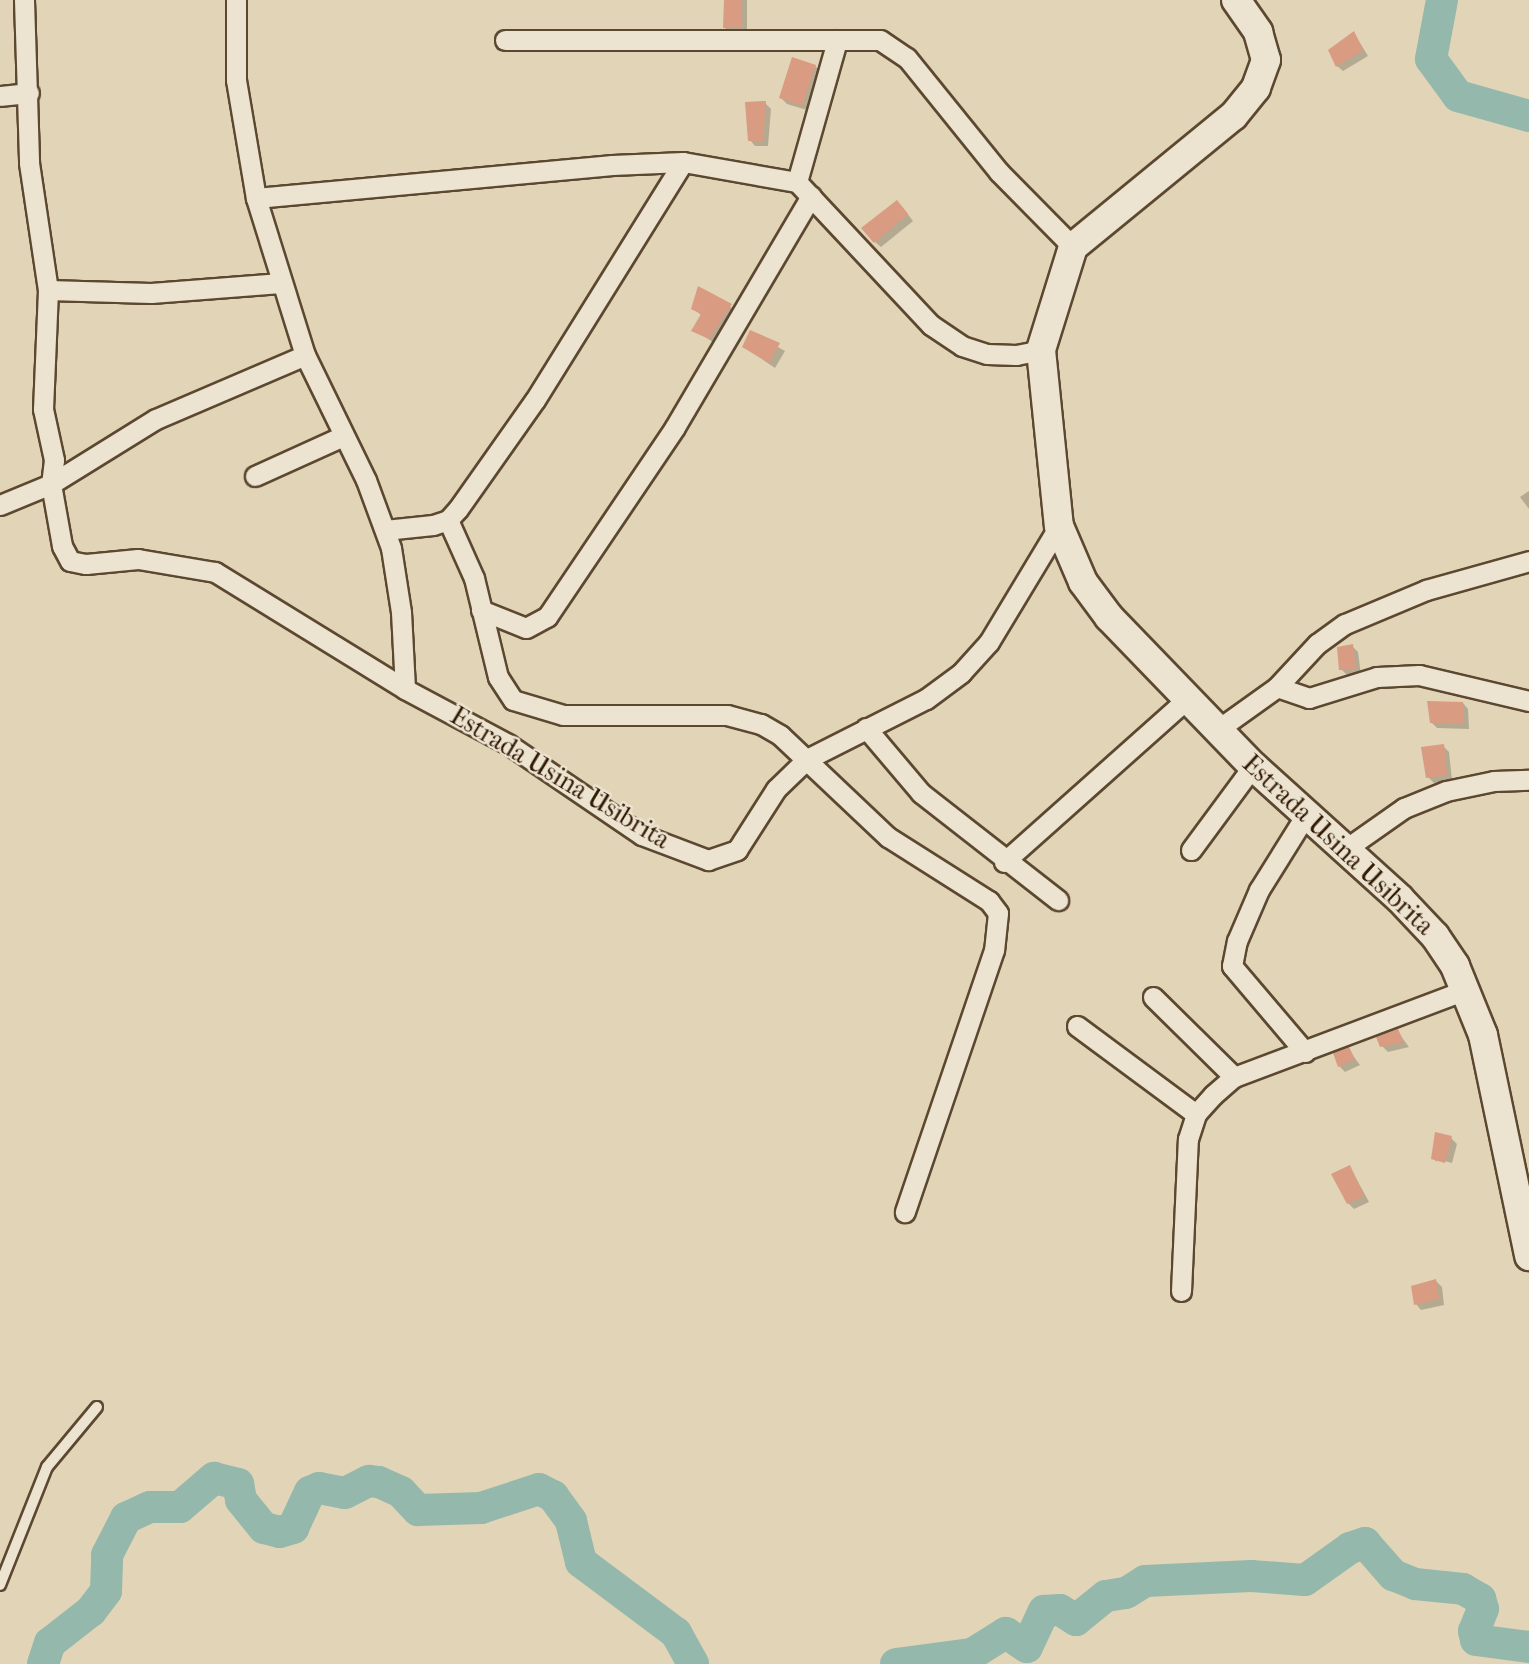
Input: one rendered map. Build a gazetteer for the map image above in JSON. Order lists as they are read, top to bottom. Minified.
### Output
{"streets":{"street":["Estrada Usina Usibrita"]}}
